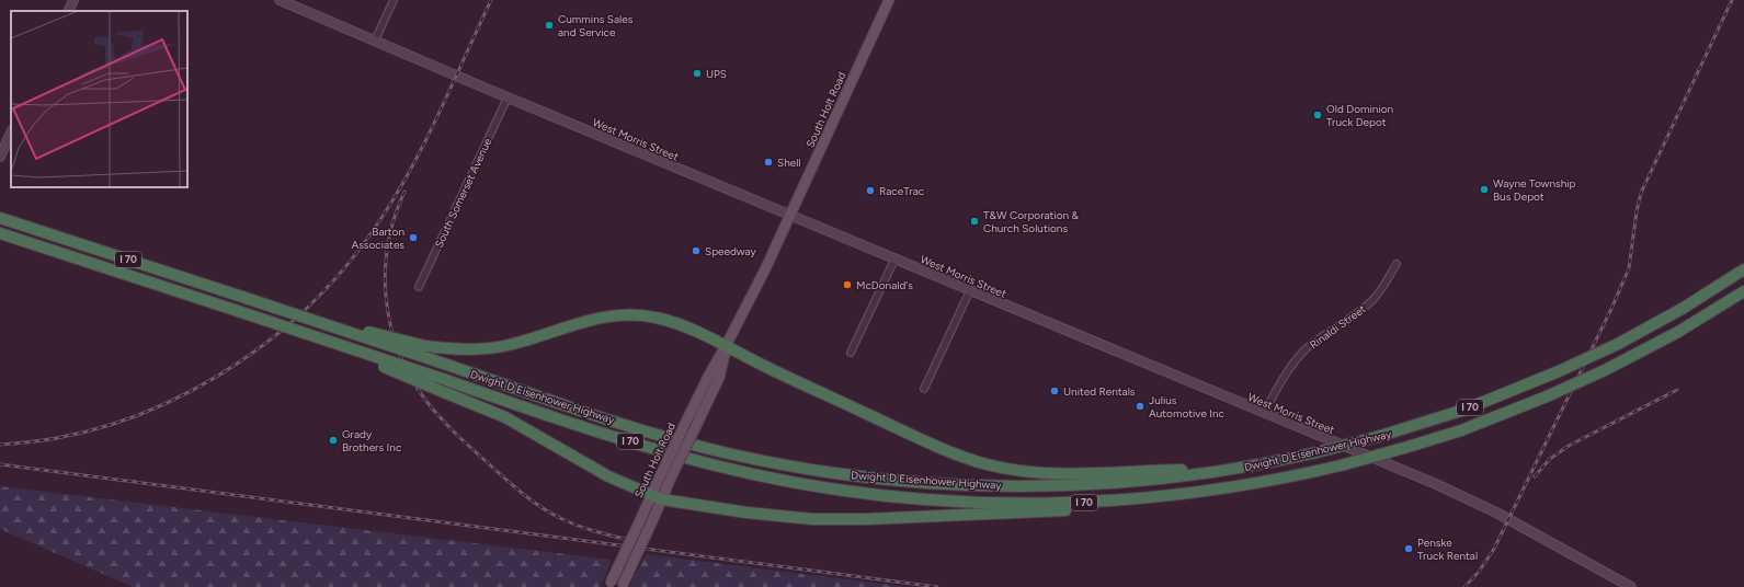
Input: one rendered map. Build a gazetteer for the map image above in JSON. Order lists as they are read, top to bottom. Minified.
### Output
{"streets":{"highway":["I 70","Dwight D Eisenhower Highway"],"main road":["South Holt Road","West Morris Street"],"street":["South Somerset Avenue","Rinaldi Street"]},"crossings":[["South Holt Road","West Morris Street"],["West Morris Street","South Somerset Avenue"],["West Morris Street","Rinaldi Street"]],"places":["Cummins Sales and Service","UPS","Old Dominion Truck Depot","Shell","Wayne Township Bus Depot","RaceTrac","T&W Corporation & Church Solutions","Barton Associates","Speedway","McDonald's","United Rentals","Julius Automotive Inc","Grady Brothers Inc","Penske Truck Rental"]}
